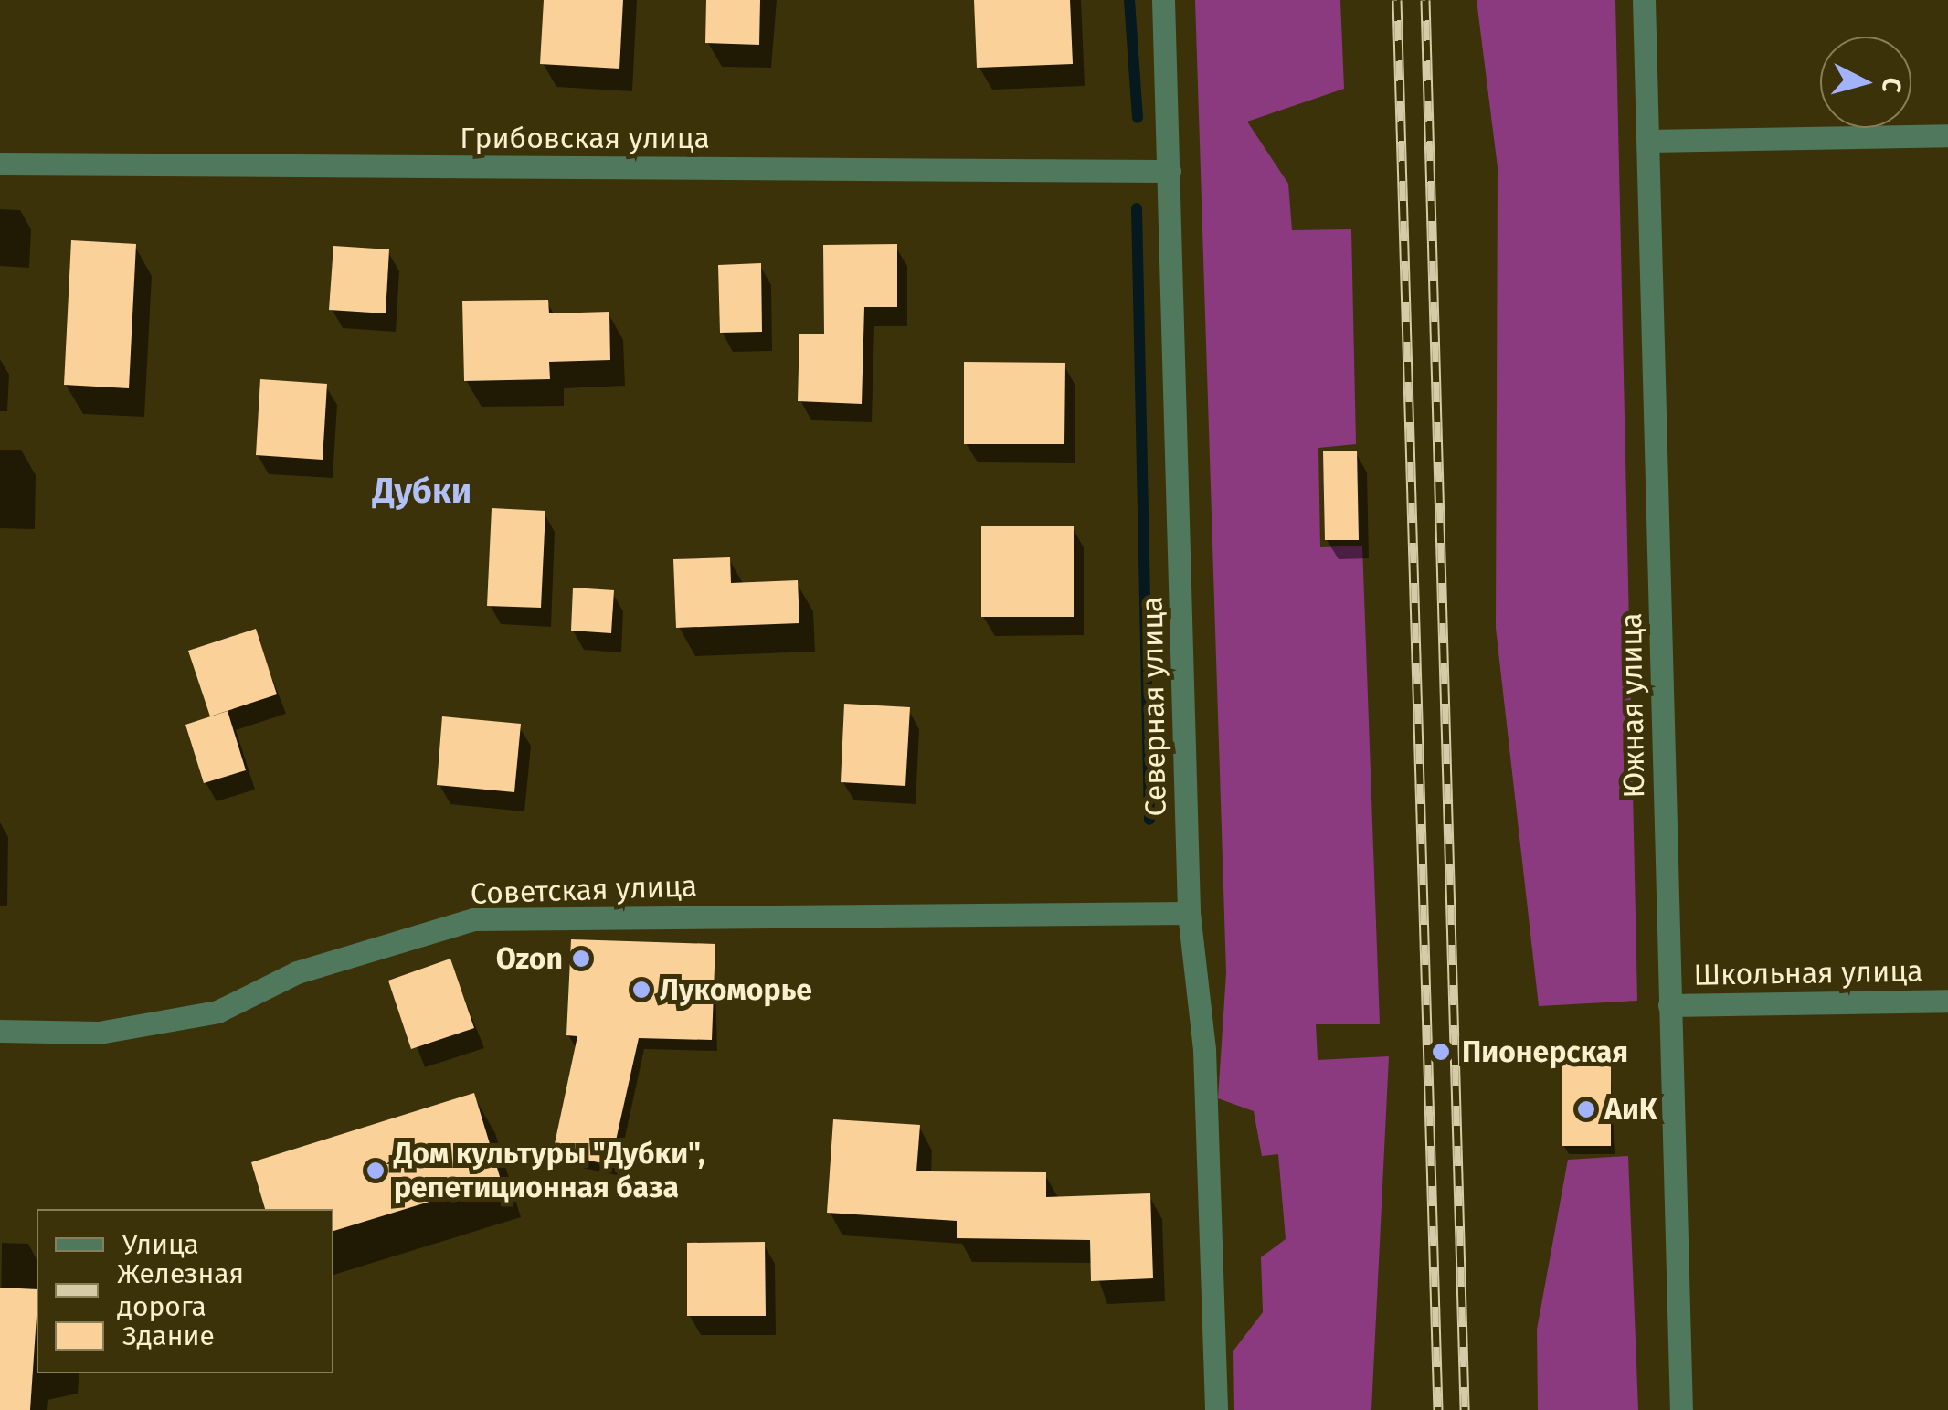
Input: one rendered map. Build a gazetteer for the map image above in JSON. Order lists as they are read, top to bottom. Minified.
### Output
{"streets":{"street":["Грибовская улица","Южная улица","Северная улица","Советская улица","Школьная улица"]},"crossings":[["Грибовская улица","Северная улица"],["Южная улица","Школьная улица"],["Северная улица","Советская улица"]],"districts":["Дубки"],"places":["Ozon","Лукоморье","Пионерская","АиК","Дом культуры \"Дубки\", репетиционная база"],"legend":["Улица","Железная дорога","Здание"],"north":"right"}
